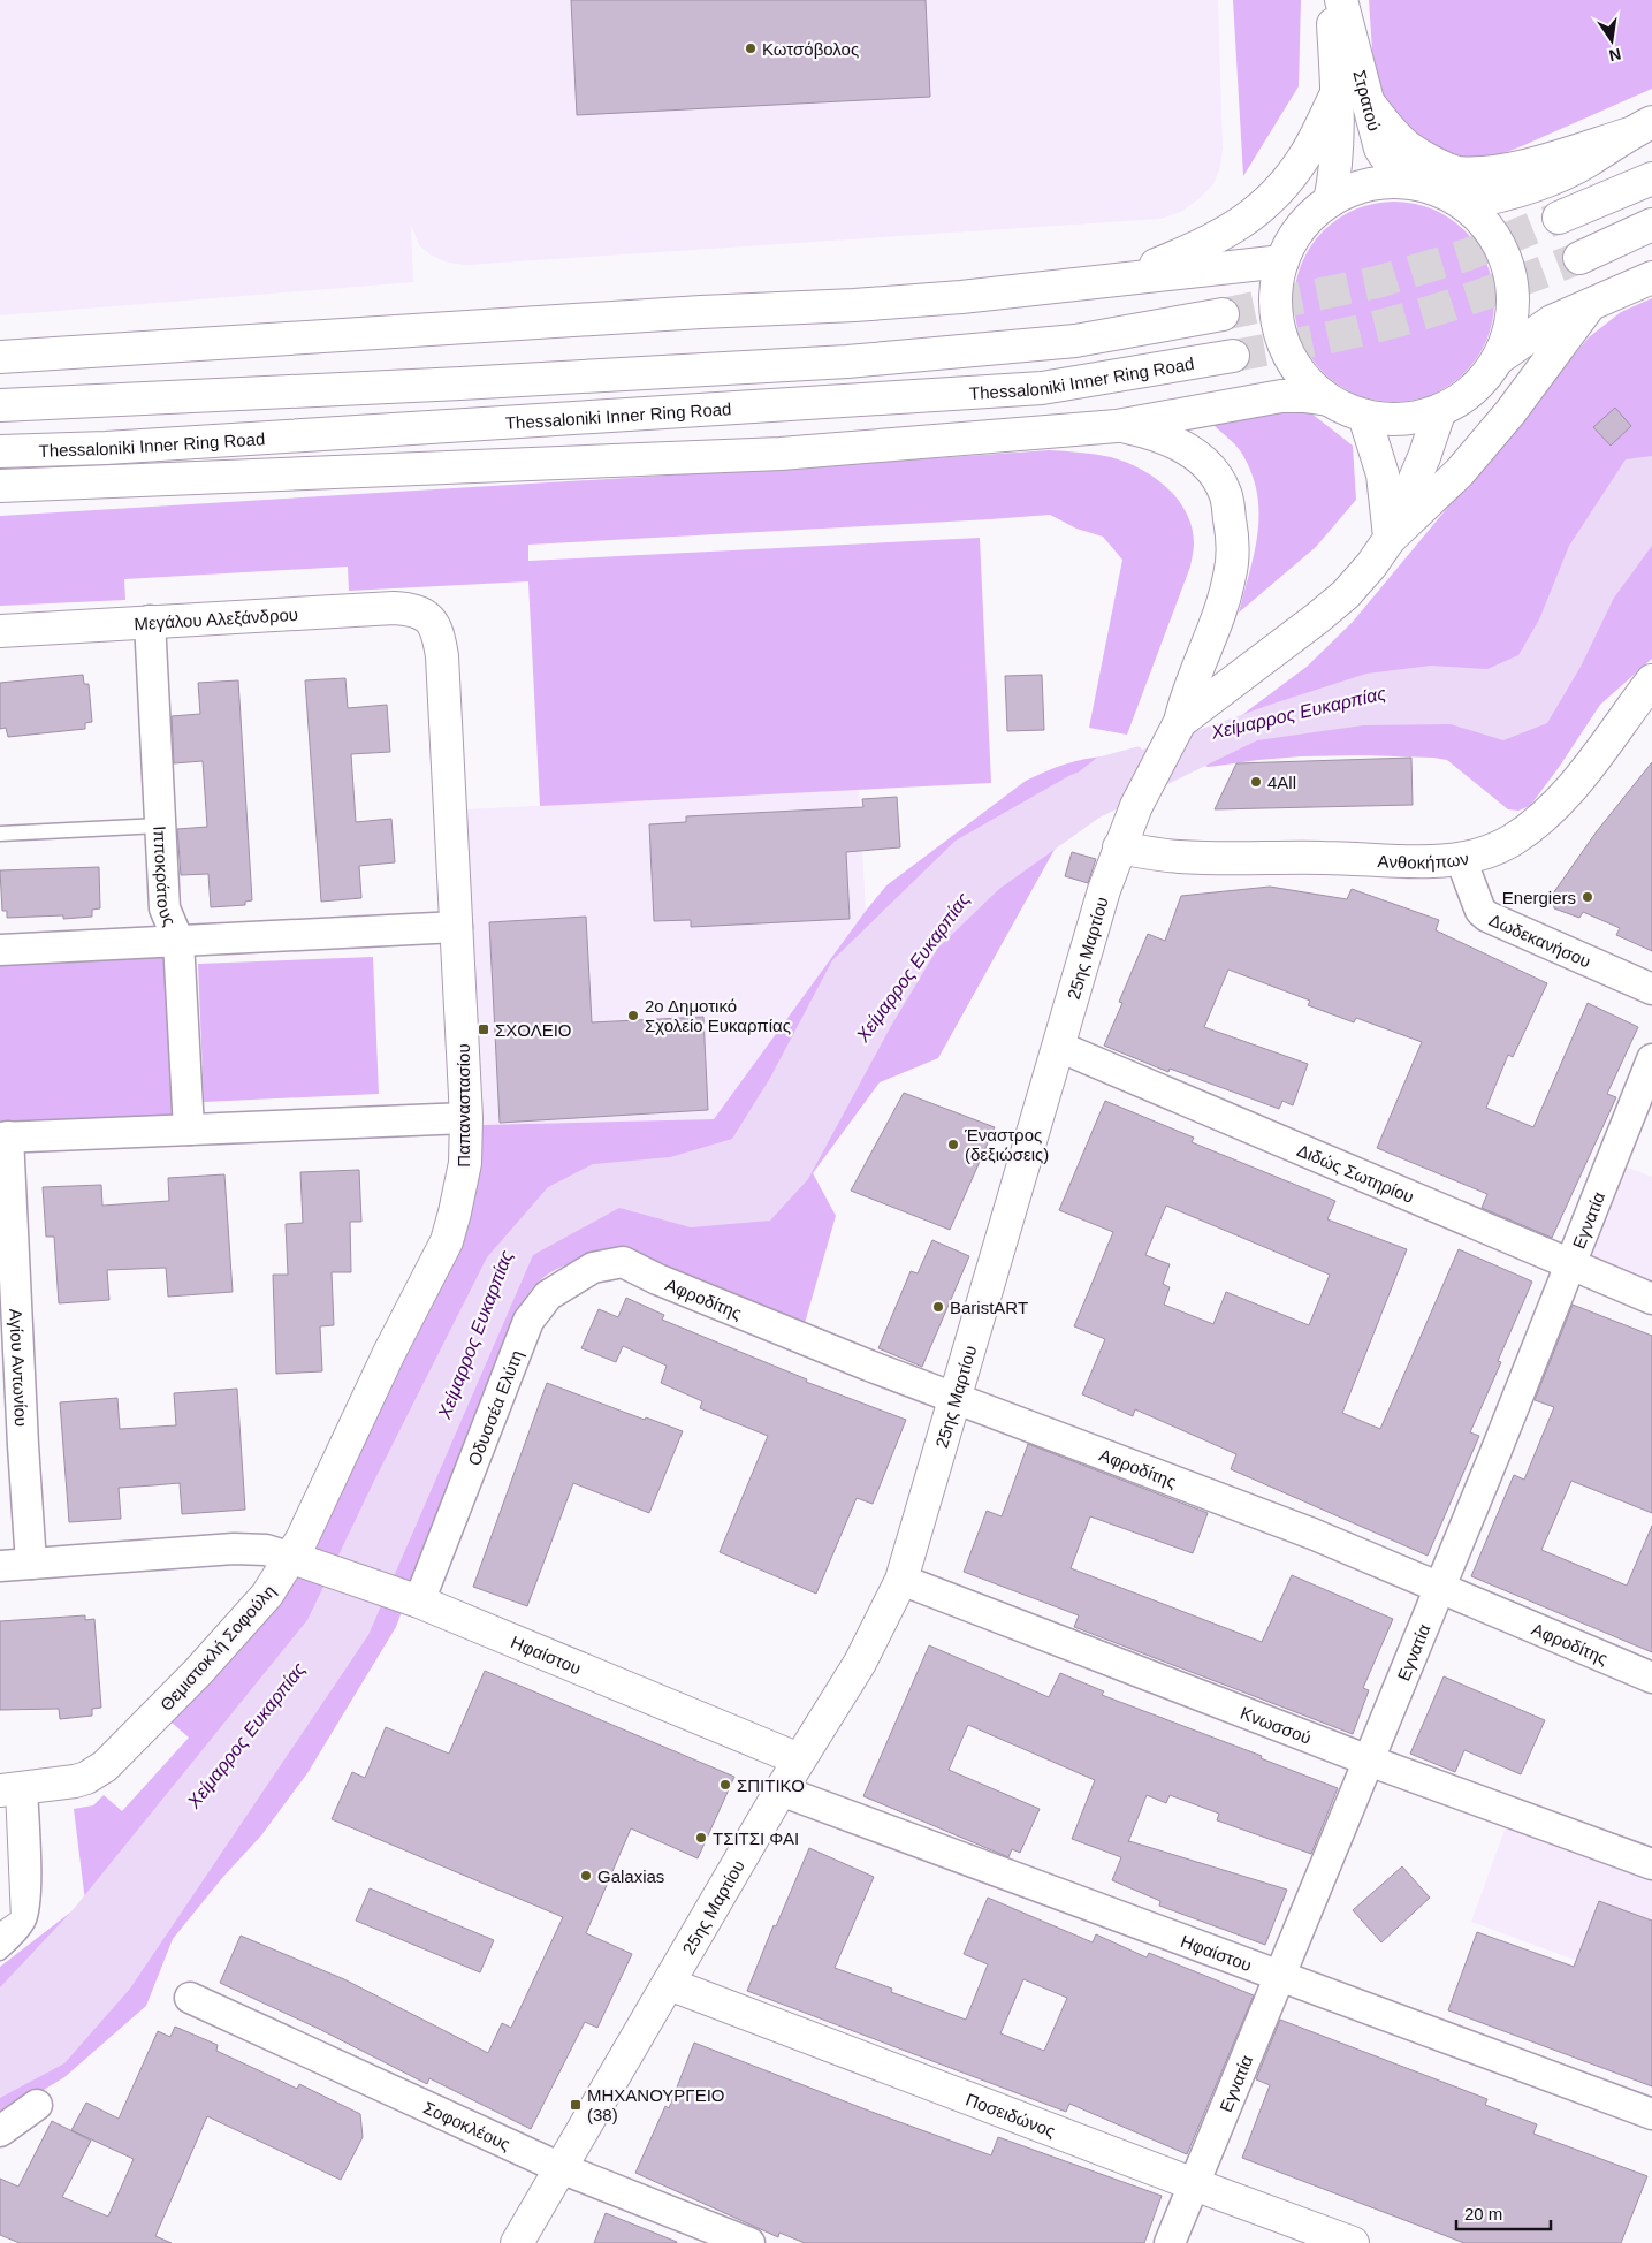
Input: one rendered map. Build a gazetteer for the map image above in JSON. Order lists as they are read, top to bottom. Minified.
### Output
{"streets":{"main road":["Στρατού","Thessaloniki Inner Ring Road","Μεγάλου Αλεξάνδρου","Ανθοκήπων","25ης Μαρτίου","Παπαναστασίου","Θεμιστοκλή Σοφούλη","Ηφαίστου","Ποσειδώνος"],"street":["Ιπποκράτους","Δωδεκανήσου","Διδώς Σωτηρίου","Εγνατία","Αφροδίτης","Αγίου Αντωνίου","Οδυσσέα Ελύτη","Κνωσσού","Σοφοκλέους"]},"crossings":[["Μεγάλου Αλεξάνδρου","Ιπποκράτους"],["Μεγάλου Αλεξάνδρου","Παπαναστασίου"],["Ανθοκήπων","Δωδεκανήσου"],["Ανθοκήπων","25ης Μαρτίου"],["25ης Μαρτίου","Διδώς Σωτηρίου"],["25ης Μαρτίου","Αφροδίτης"],["25ης Μαρτίου","Ηφαίστου"],["25ης Μαρτίου","Κνωσσού"],["25ης Μαρτίου","Ποσειδώνος"],["25ης Μαρτίου","Σοφοκλέους"],["Παπαναστασίου","Θεμιστοκλή Σοφούλη"],["Παπαναστασίου","Ηφαίστου"],["Διδώς Σωτηρίου","Εγνατία"],["Εγνατία","Αφροδίτης"],["Εγνατία","Ηφαίστου"],["Εγνατία","Κνωσσού"],["Εγνατία","Ποσειδώνος"],["Αφροδίτης","Οδυσσέα Ελύτη"],["Οδυσσέα Ελύτη","Ηφαίστου"],["Θεμιστοκλή Σοφούλη","Ηφαίστου"]],"water":["Χείμαρρος Ευκαρπίας"],"places":{"other":["Κωτσόβολος","4All","Energiers","2ο Δημοτικό Σχολείο Ευκαρπίας","Έναστρος (δεξιώσεις)","BaristART","ΣΠΙΤΙΚΟ","ΤΣΙΤΣΙ ΦΑΙ","Galaxias"],"transit":["ΣΧΟΛΕΙΟ","ΜΗΧΑΝΟΥΡΓΕΙΟ (38)"]},"scale_bar":"20 m","north":"bottom"}
